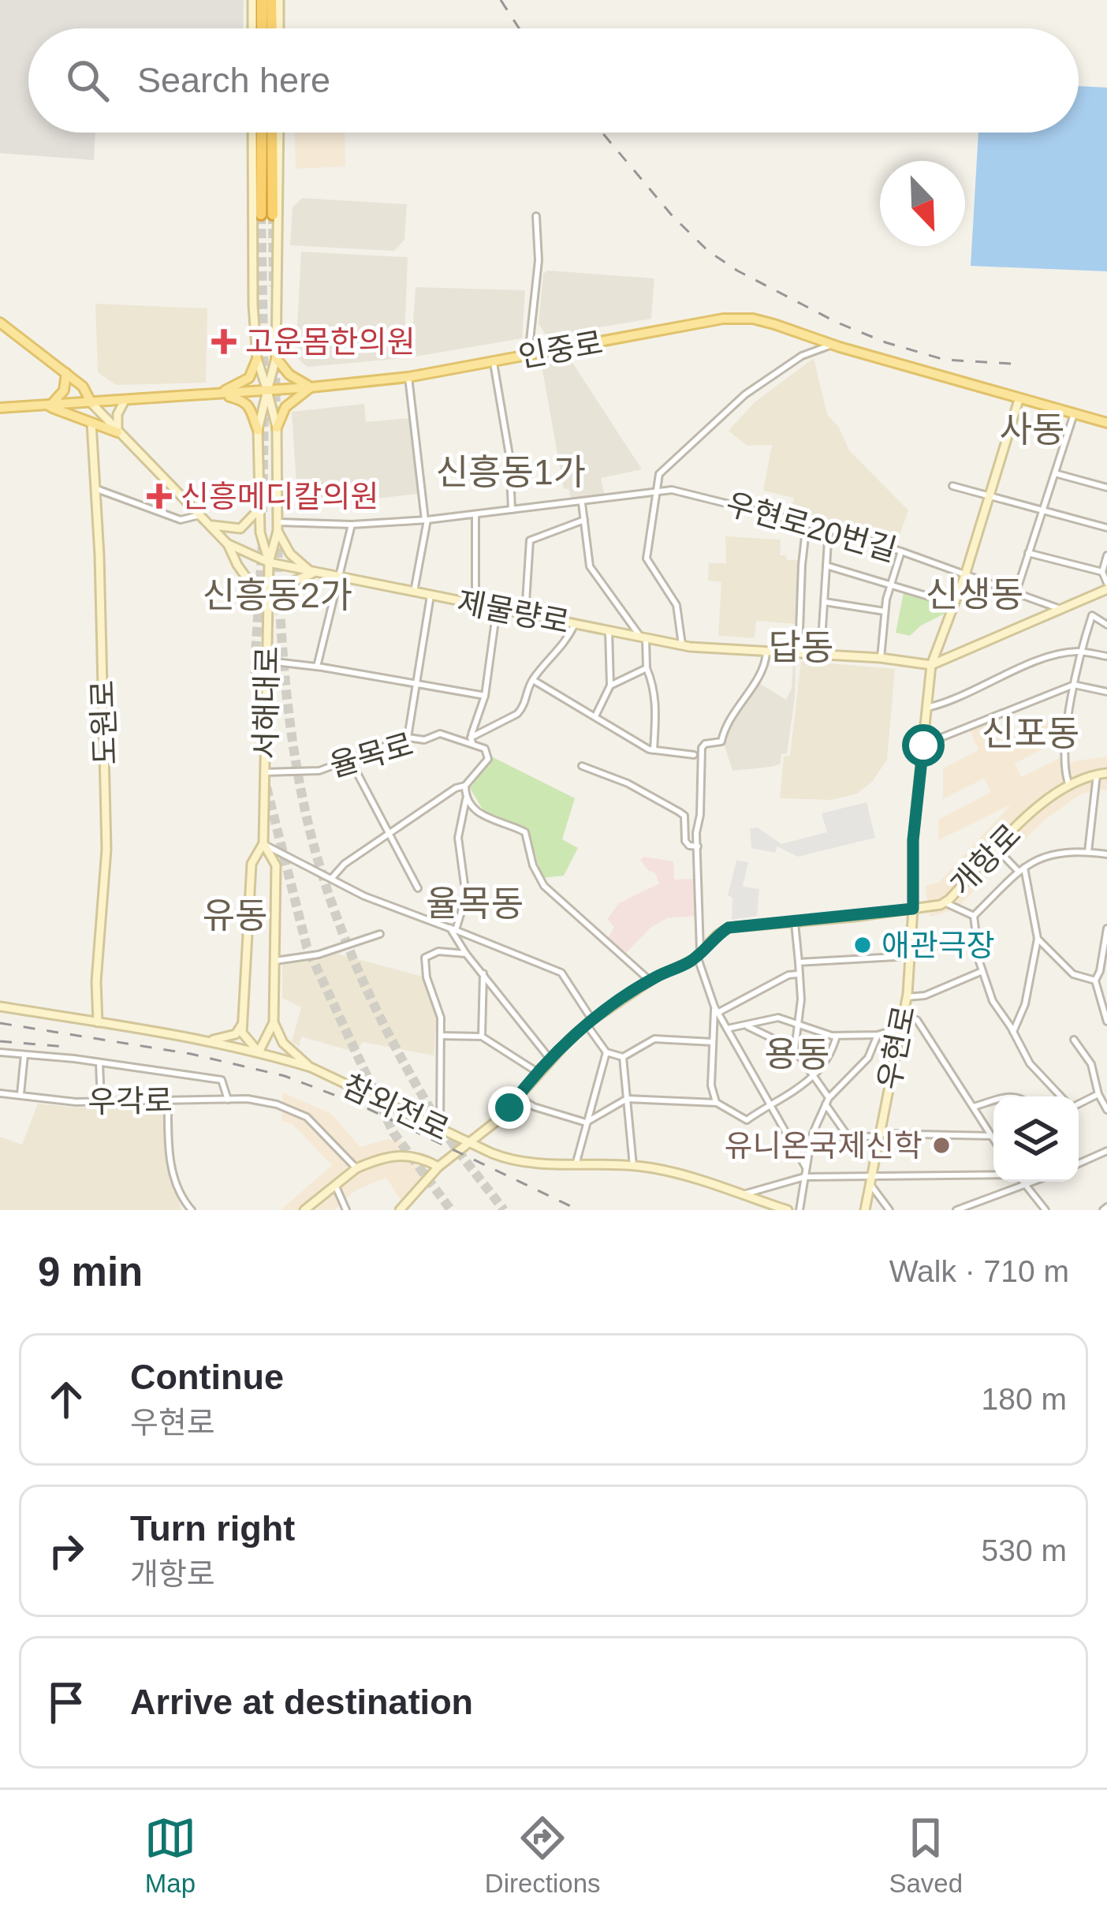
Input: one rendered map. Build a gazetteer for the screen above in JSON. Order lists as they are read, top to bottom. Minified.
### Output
{"streets":{"main road":["인중로","제물량로","서해대로","도원로","개항로","우현로","참외전로"],"street":["우현로20번길","율목로","우각로"]},"crossings":[["인중로","제물량로"],["인중로","서해대로"],["인중로","우현로"],["우현로20번길","서해대로"],["우현로20번길","우현로"],["제물량로","서해대로"],["제물량로","우현로"],["서해대로","율목로"],["서해대로","참외전로"],["도원로","참외전로"],["개항로","우현로"],["개항로","참외전로"]],"districts":["사동","신흥동1가","신생동","신흥동2가","답동","신포동","율목동","유동","용동"],"places":{"health":["고운몸한의원","신흥메디칼의원"],"other":["애관극장","유니온국제신학"]},"north":"bottom right","page":{"search":"Search here","heading":["9 min","Walk · 710 m"],"list":[["Continue","우현로","180 m"],["Turn right","개항로","530 m"],"Arrive at destination"],"nav":["Map","Directions","Saved"]}}
